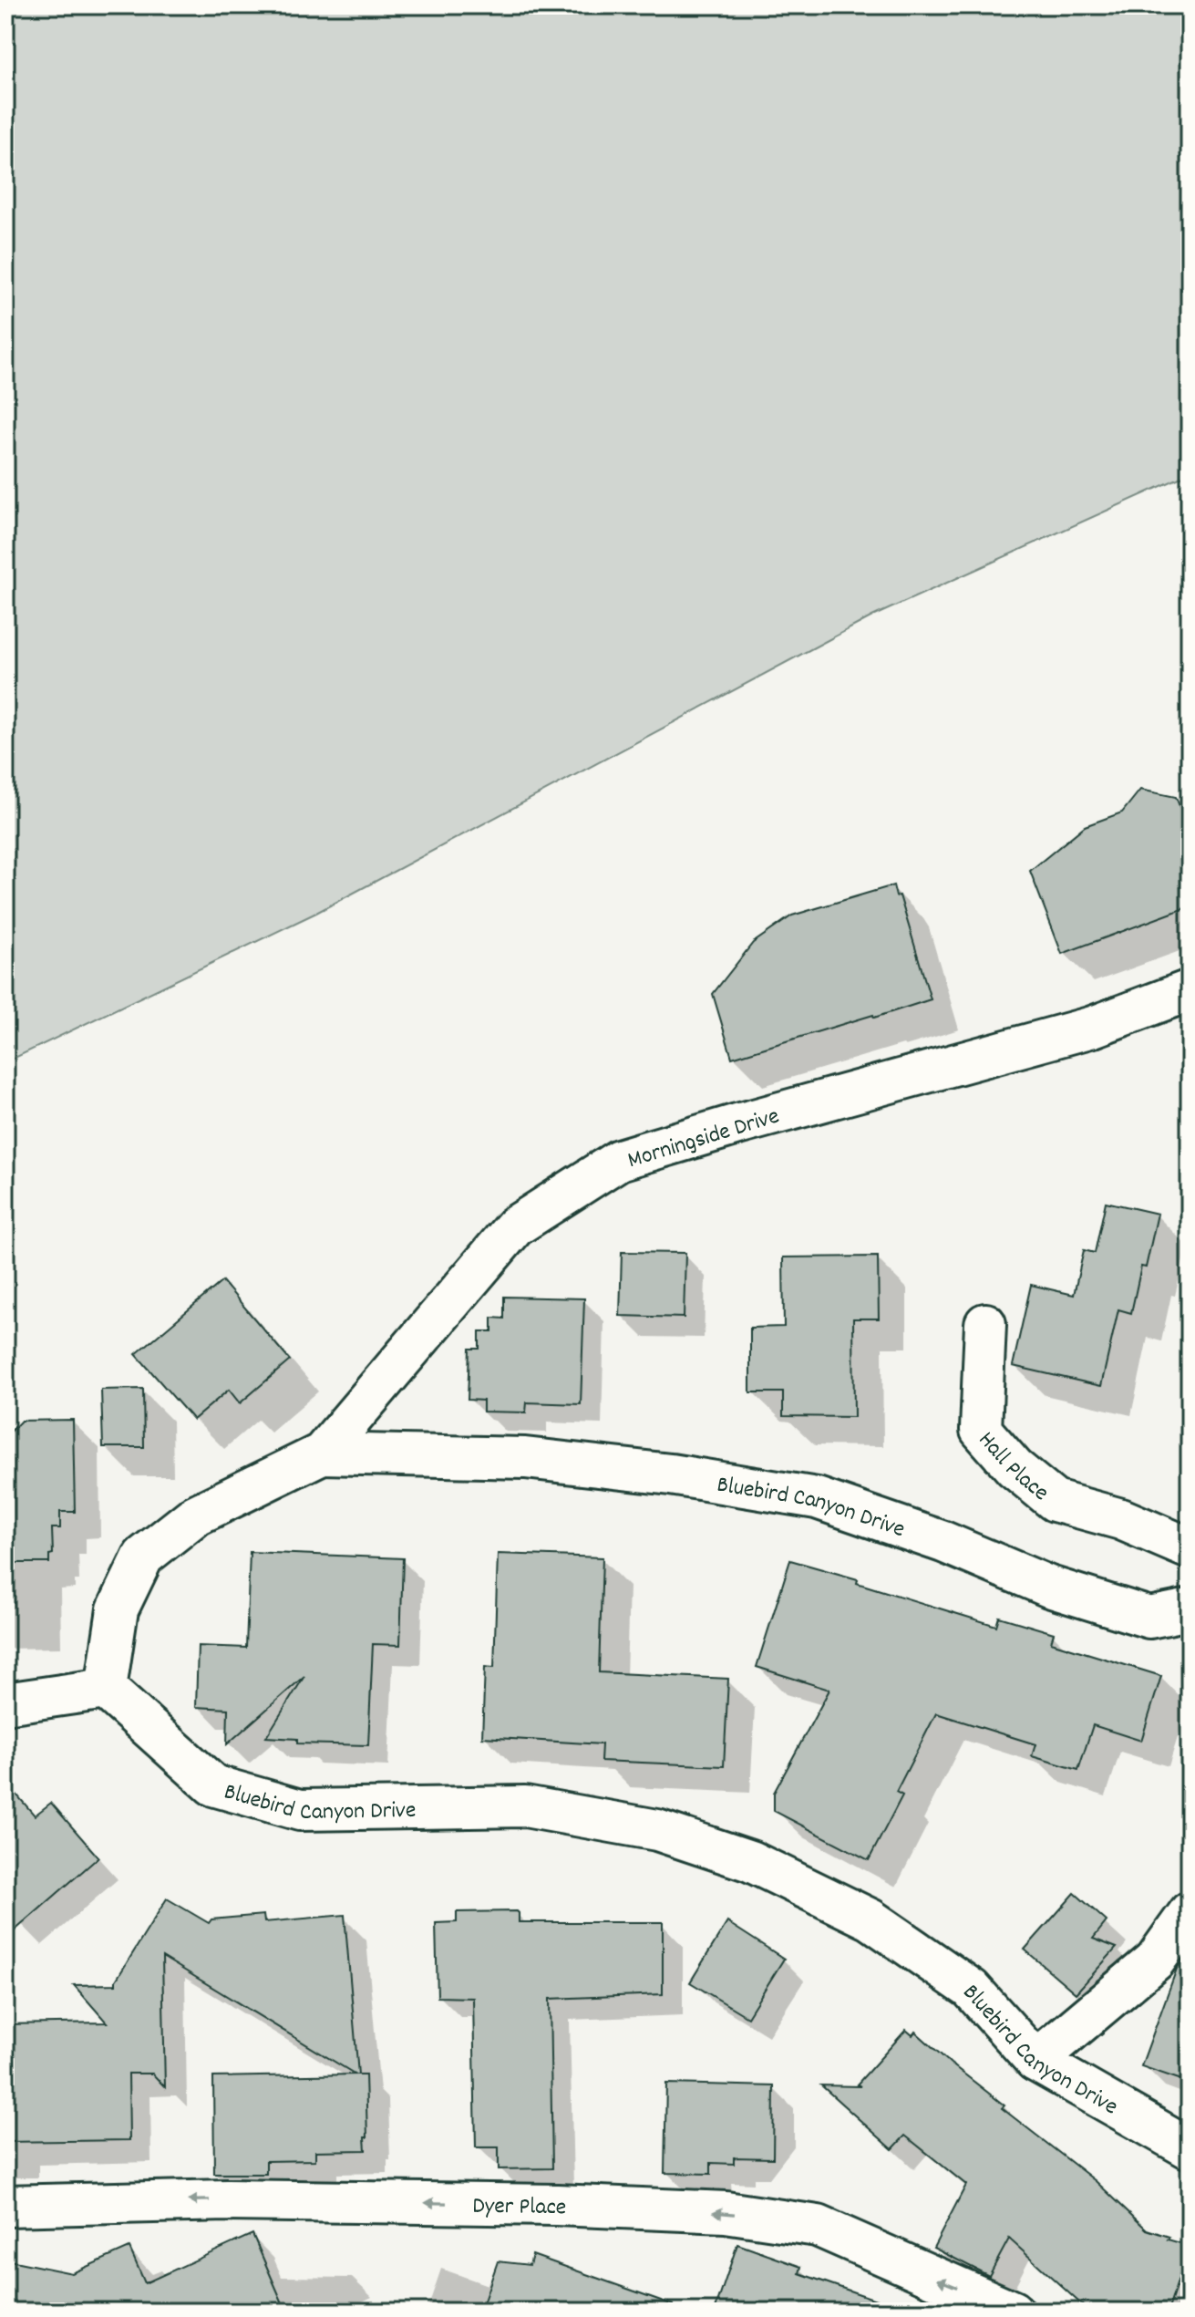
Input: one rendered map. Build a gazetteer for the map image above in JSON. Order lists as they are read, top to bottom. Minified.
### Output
{"streets":{"street":["Morningside Drive","Hall Place","Bluebird Canyon Drive","Dyer Place"]},"crossings":[["Morningside Drive","Bluebird Canyon Drive"]],"one_way":["Dyer Place"]}
